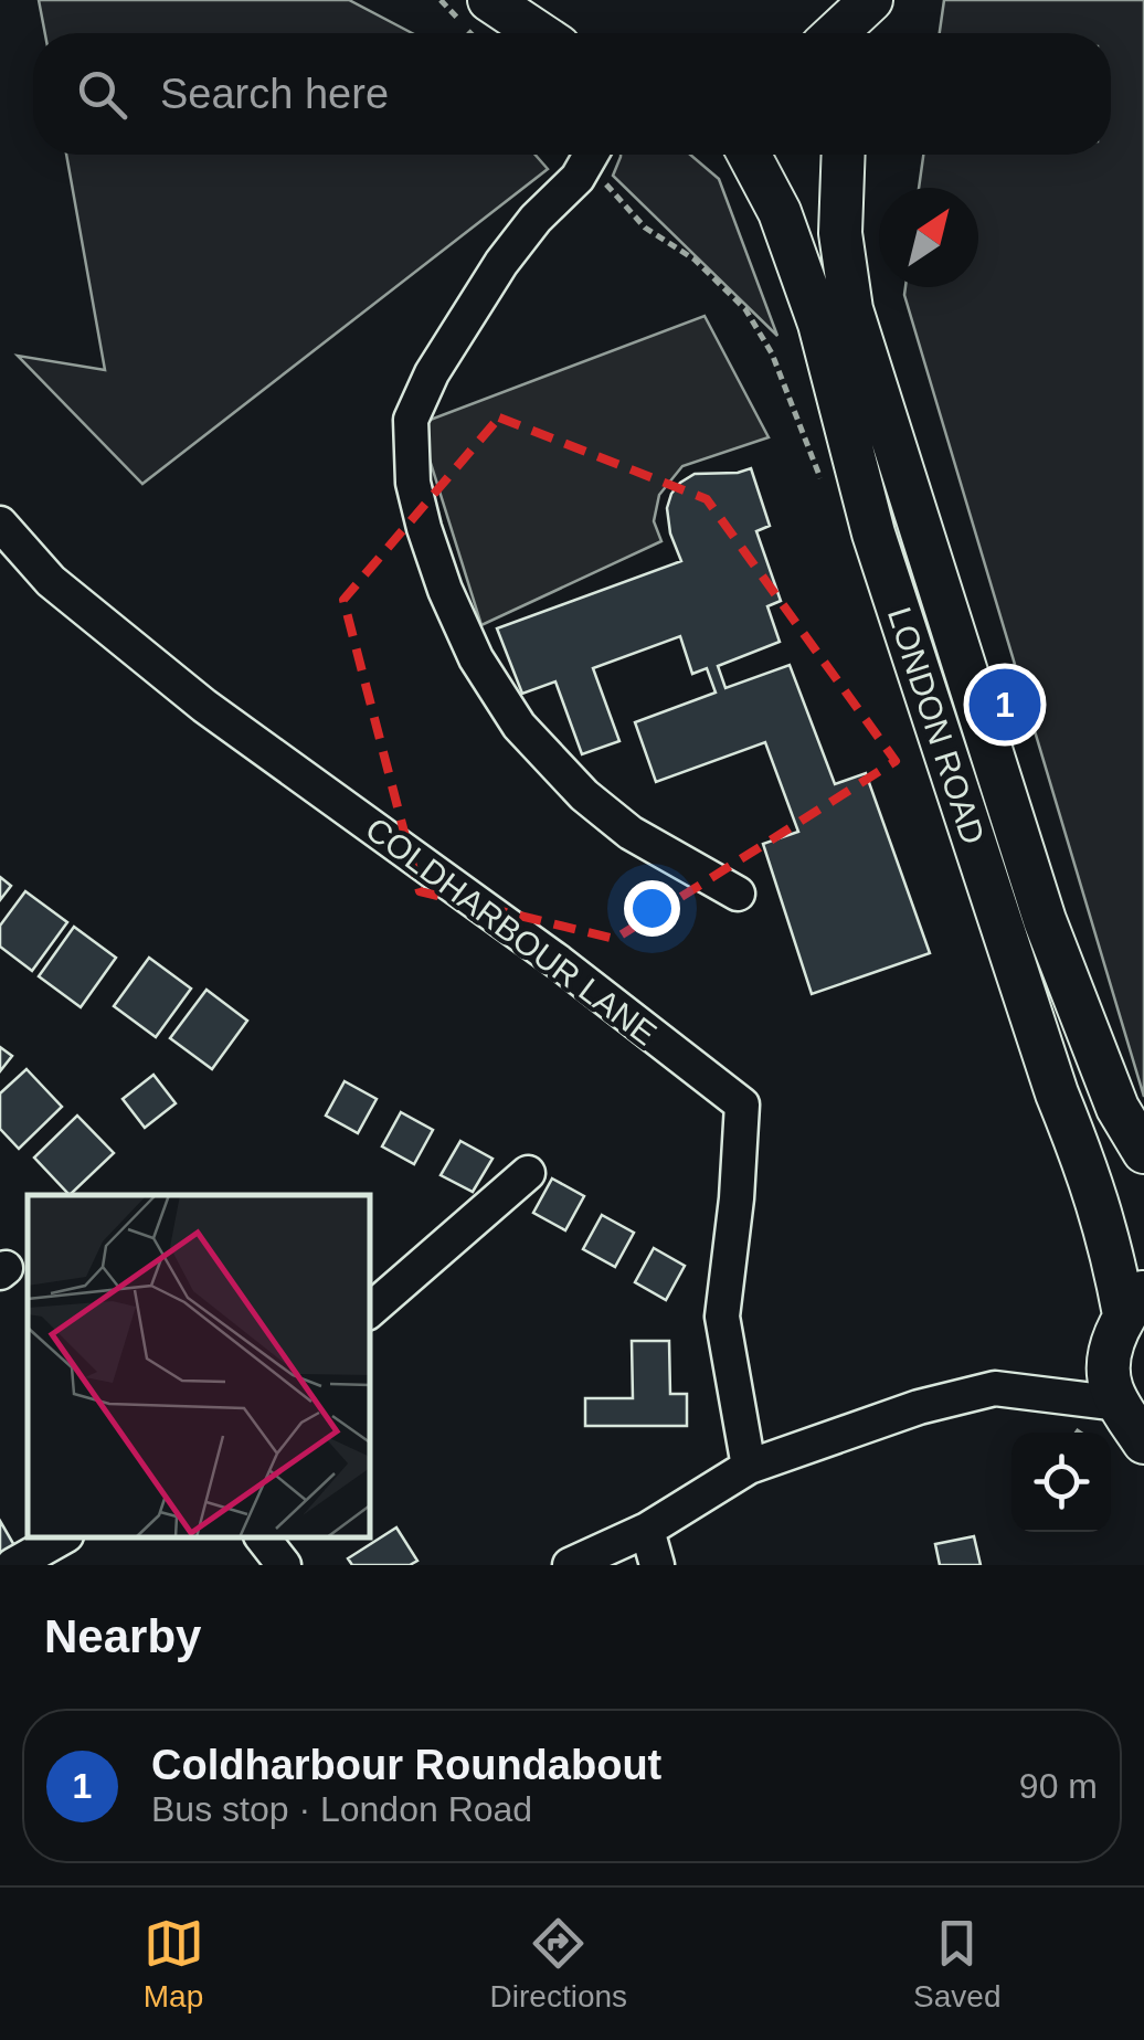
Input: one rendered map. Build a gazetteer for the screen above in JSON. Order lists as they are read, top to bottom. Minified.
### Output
{"streets":{"main road":["LONDON ROAD"],"street":["COLDHARBOUR LANE"]},"north":"top right","page":{"search":"Search here","pins":"1","heading":"Nearby","list":[{"mark":"1","name":"Coldharbour Roundabout","note":"Bus stop · London Road","value":"90 m"}],"nav":["Map","Directions","Saved"]}}
